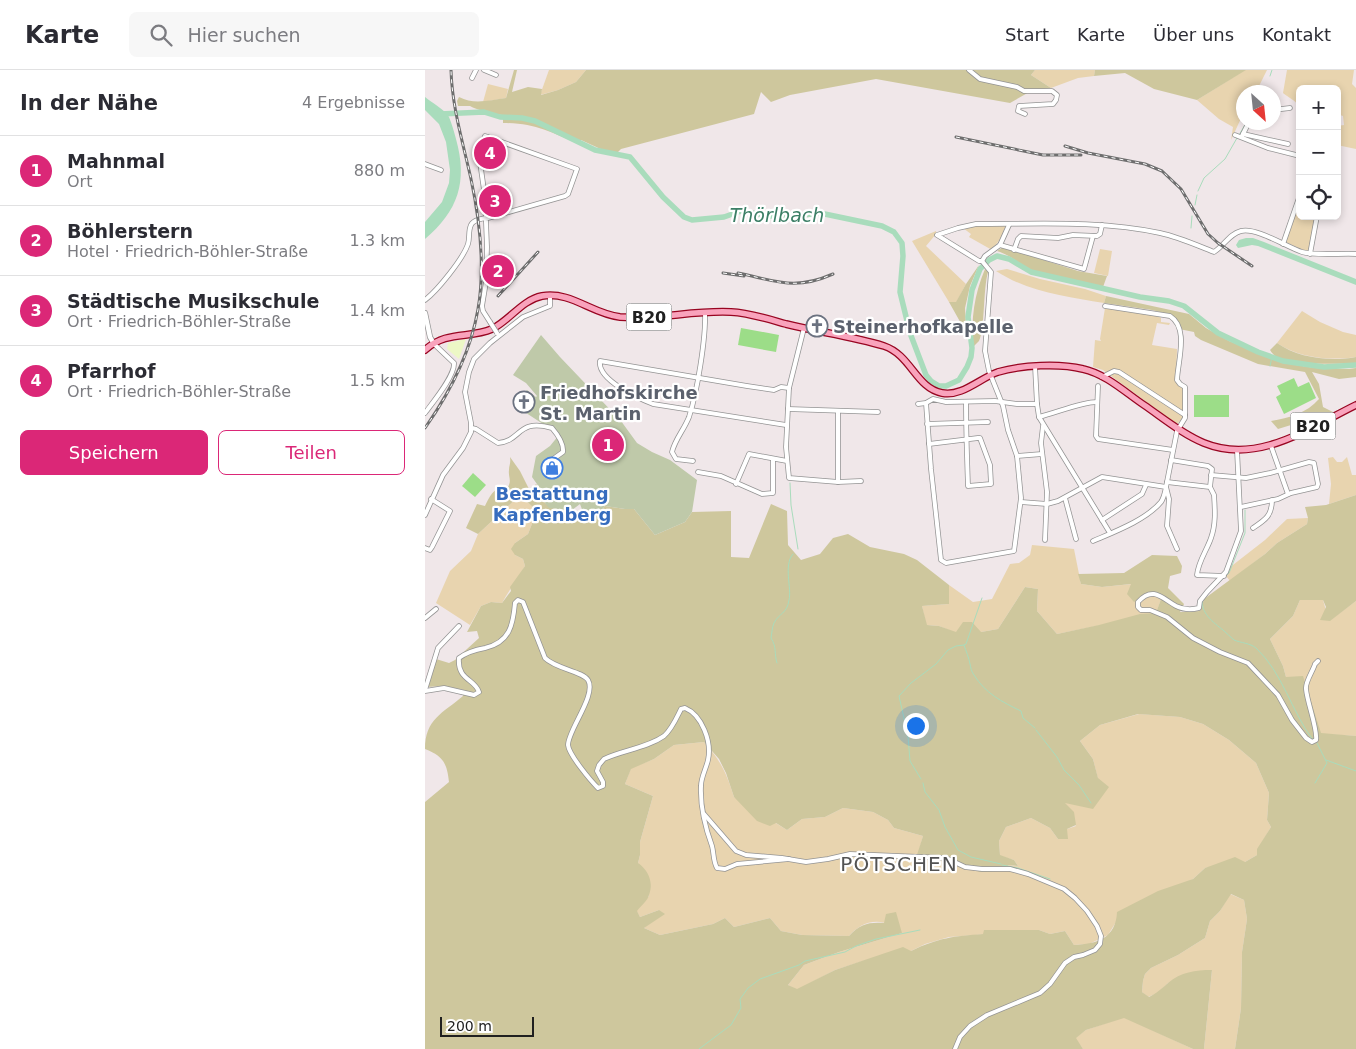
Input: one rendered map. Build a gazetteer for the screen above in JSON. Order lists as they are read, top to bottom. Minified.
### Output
{"streets":{"main road":["B20"]},"districts":["PÖTSCHEN"],"water":["Thörlbach"],"places":{"church":["Steinerhofkapelle","Friedhofskirche St. Martin"],"shop":["Bestattung Kapfenberg"]},"scale_bar":"200 m","north":"bottom right","page":{"header":"Karte","search":"Hier suchen","nav":["Start","Karte","Über uns","Kontakt"],"heading":["In der Nähe","4 Ergebnisse"],"map_buttons":["+","−"],"list":[{"mark":"1","name":"Mahnmal","note":"Ort","value":"880 m"},{"mark":"2","name":"Böhlerstern","note":"Hotel · Friedrich-Böhler-Straße","value":"1.3 km"},{"mark":"3","name":"Städtische Musikschule","note":"Ort · Friedrich-Böhler-Straße","value":"1.4 km"},{"mark":"4","name":"Pfarrhof","note":"Ort · Friedrich-Böhler-Straße","value":"1.5 km"}],"pins":["4","3","2","1"],"buttons":["Speichern","Teilen"],"scale":"200 m"}}
